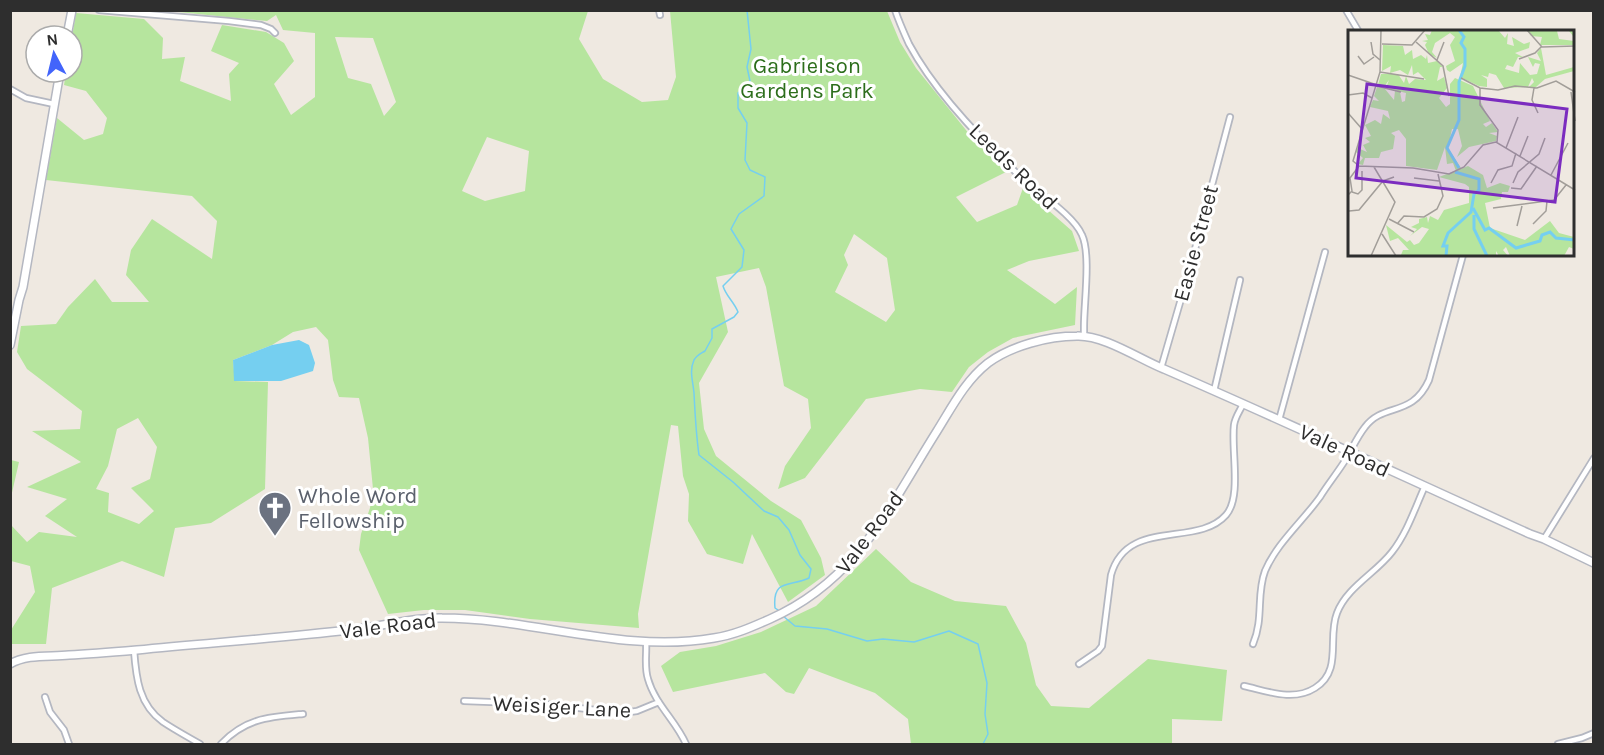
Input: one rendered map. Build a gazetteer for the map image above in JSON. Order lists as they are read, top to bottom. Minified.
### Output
{"streets":{"main road":["Vale Road"],"street":["Leeds Road","Easie Street","Weisiger Lane"]},"crossings":[["Leeds Road","Vale Road"],["Easie Street","Vale Road"]],"parks":["Gabrielson Gardens Park"],"places":{"church":["Whole Word Fellowship"]},"north":"top"}
